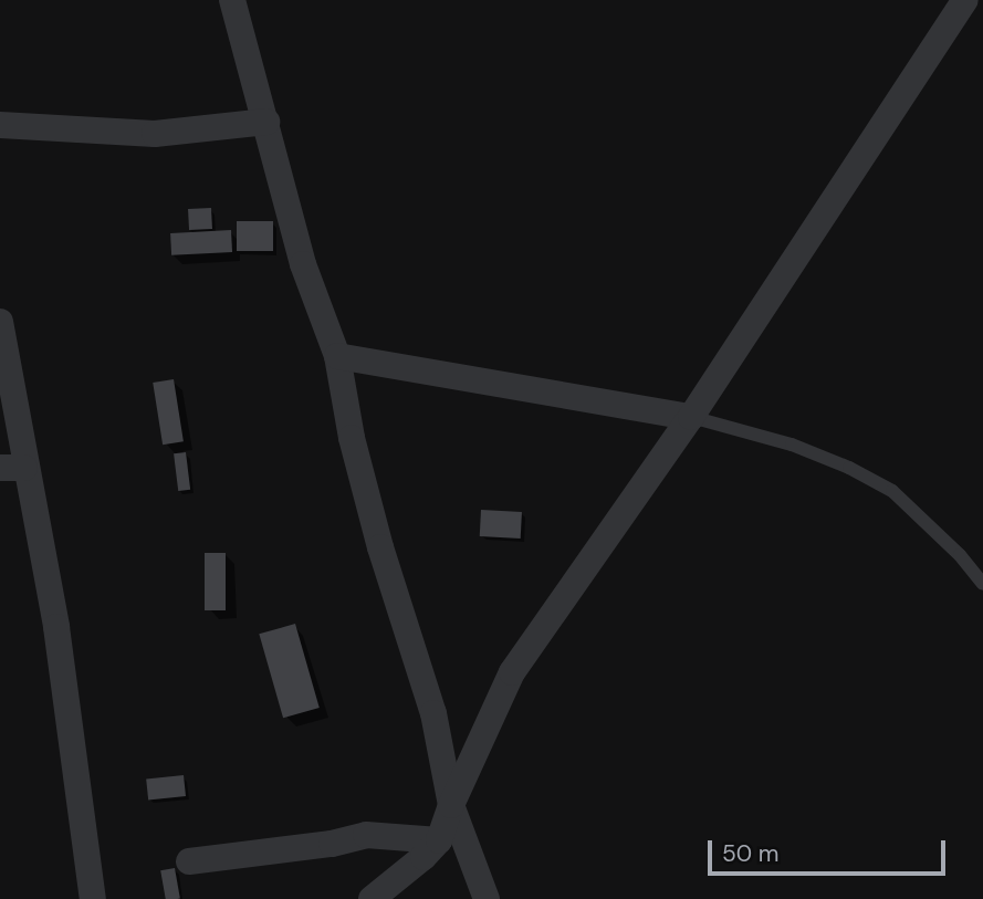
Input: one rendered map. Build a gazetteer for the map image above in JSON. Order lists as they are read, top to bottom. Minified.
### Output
{"scale_bar":"50 m"}
